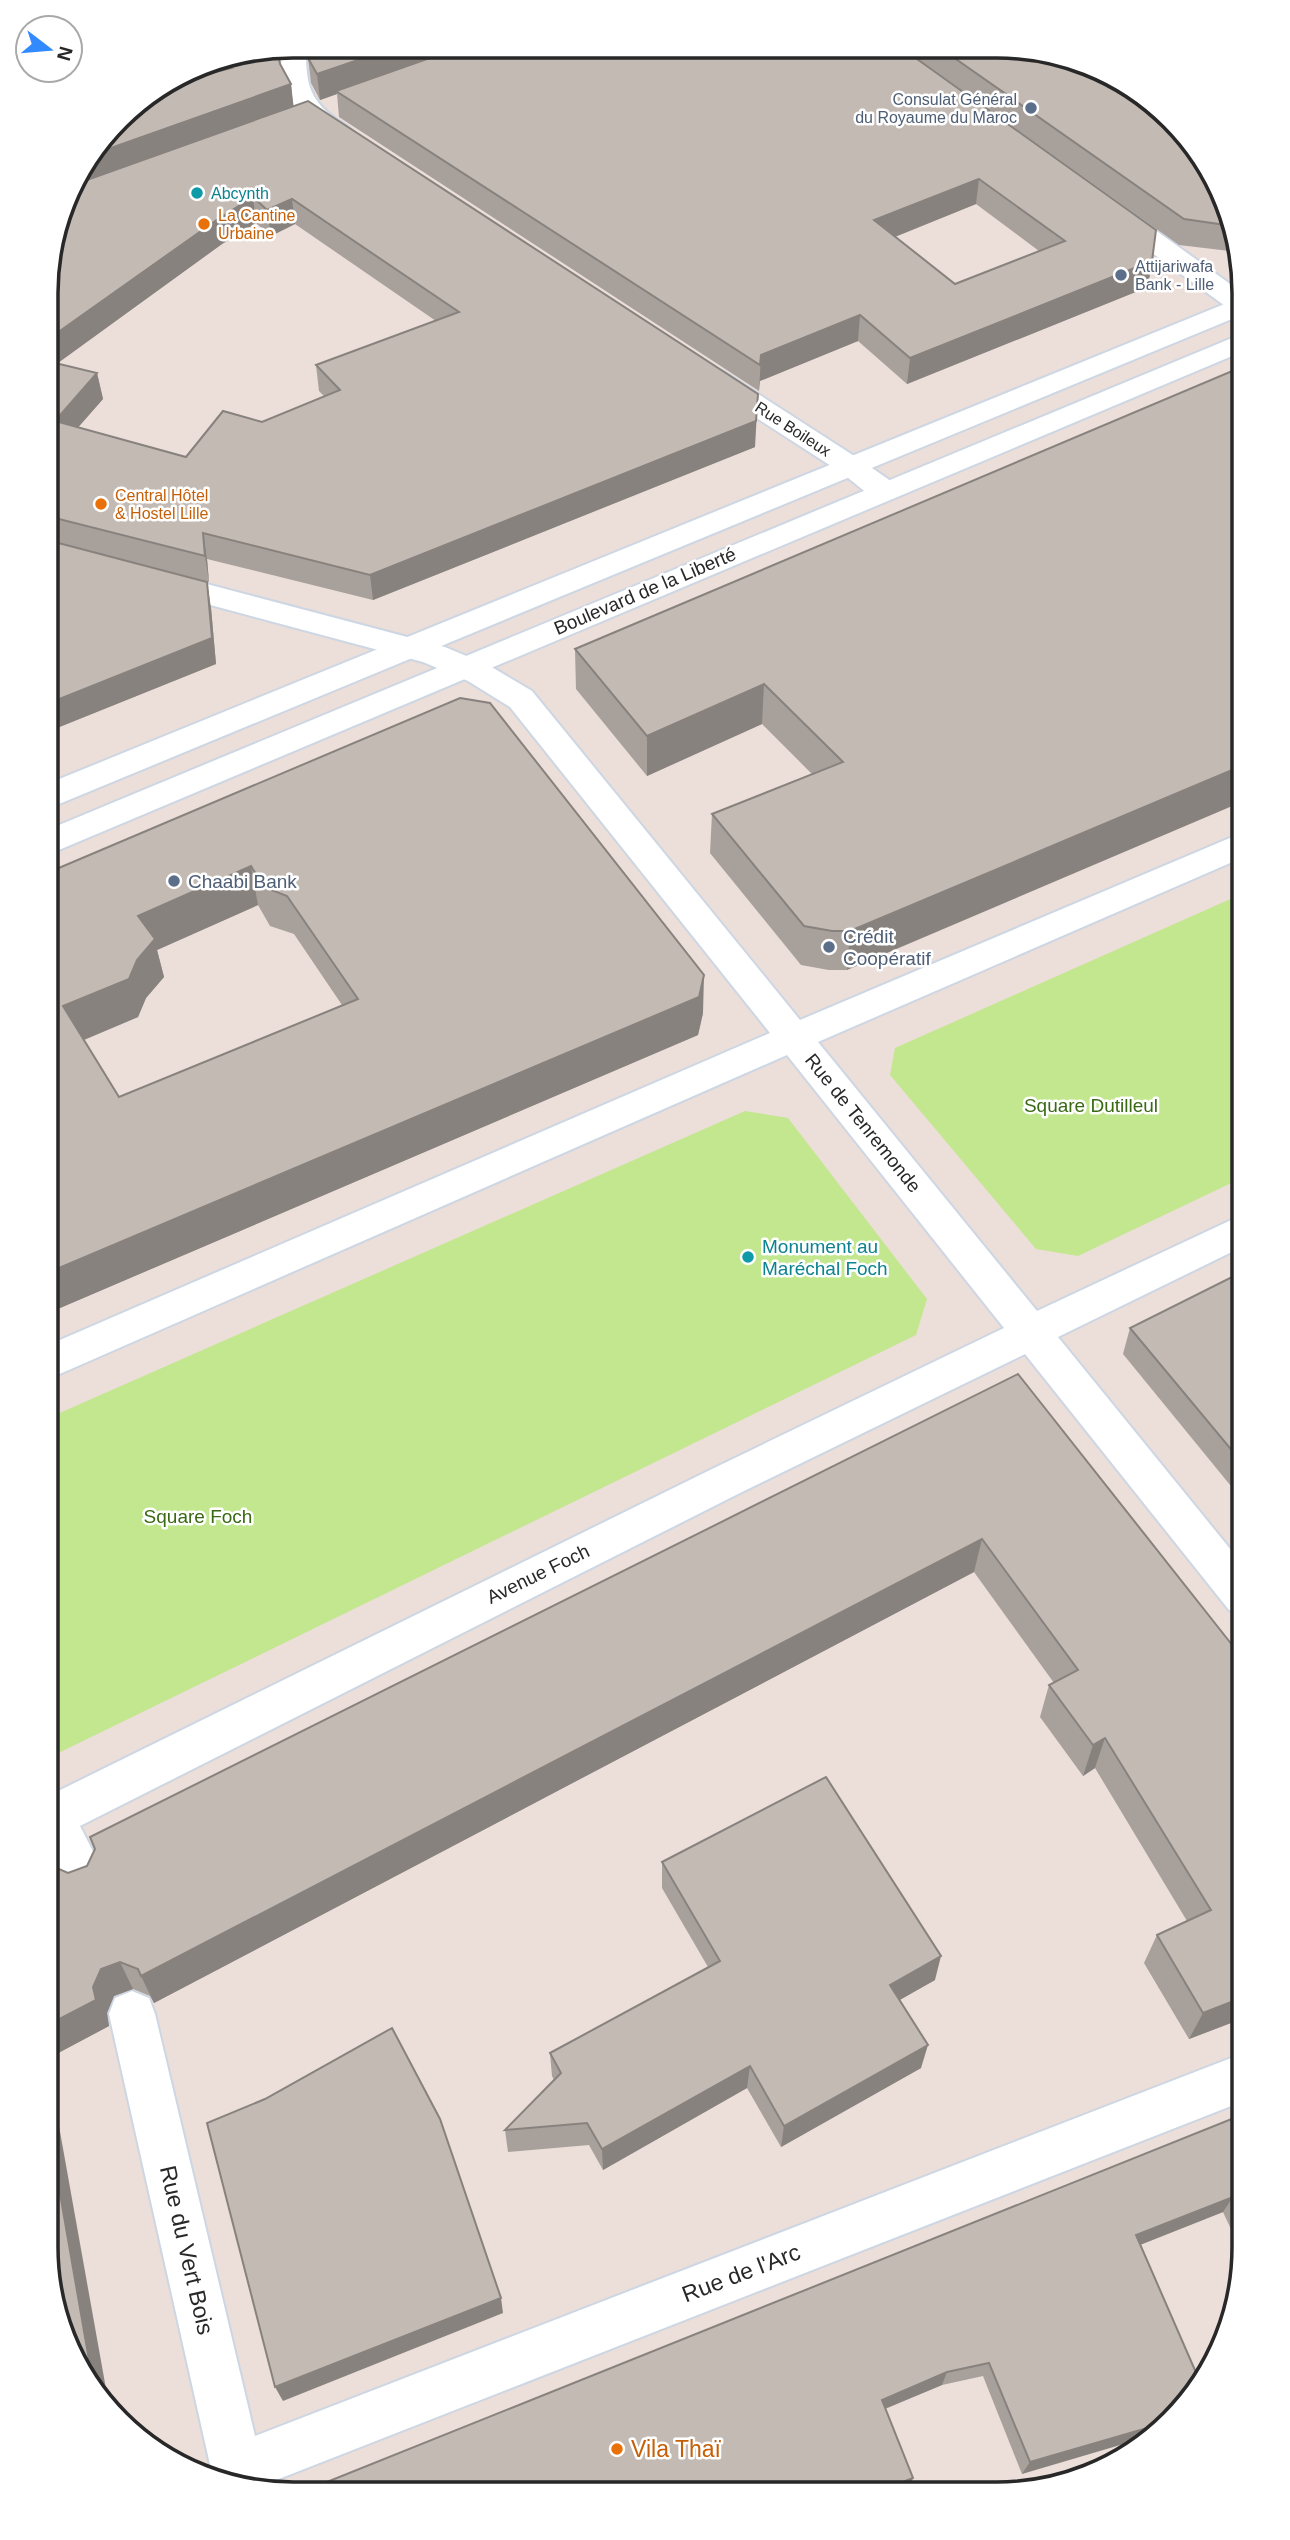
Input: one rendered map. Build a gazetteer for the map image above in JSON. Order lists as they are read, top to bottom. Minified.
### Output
{"streets":{"street":["Rue Boileux","Boulevard de la Liberté","Rue de Tenremonde","Avenue Foch","Rue du Vert Bois","Rue de l'Arc"]},"crossings":[["Rue Boileux","Boulevard de la Liberté"],["Boulevard de la Liberté","Rue de Tenremonde"],["Rue de Tenremonde","Avenue Foch"]],"parks":["Square Dutilleul","Square Foch"],"places":["Consulat Général du Royaume du Maroc","Abcynth","La Cantine Urbaine","Attijariwafa Bank - Lille","Central Hôtel & Hostel Lille","Chaabi Bank","Crédit Coopératif","Monument au Maréchal Foch","Vila Thaï"],"north":"right"}
